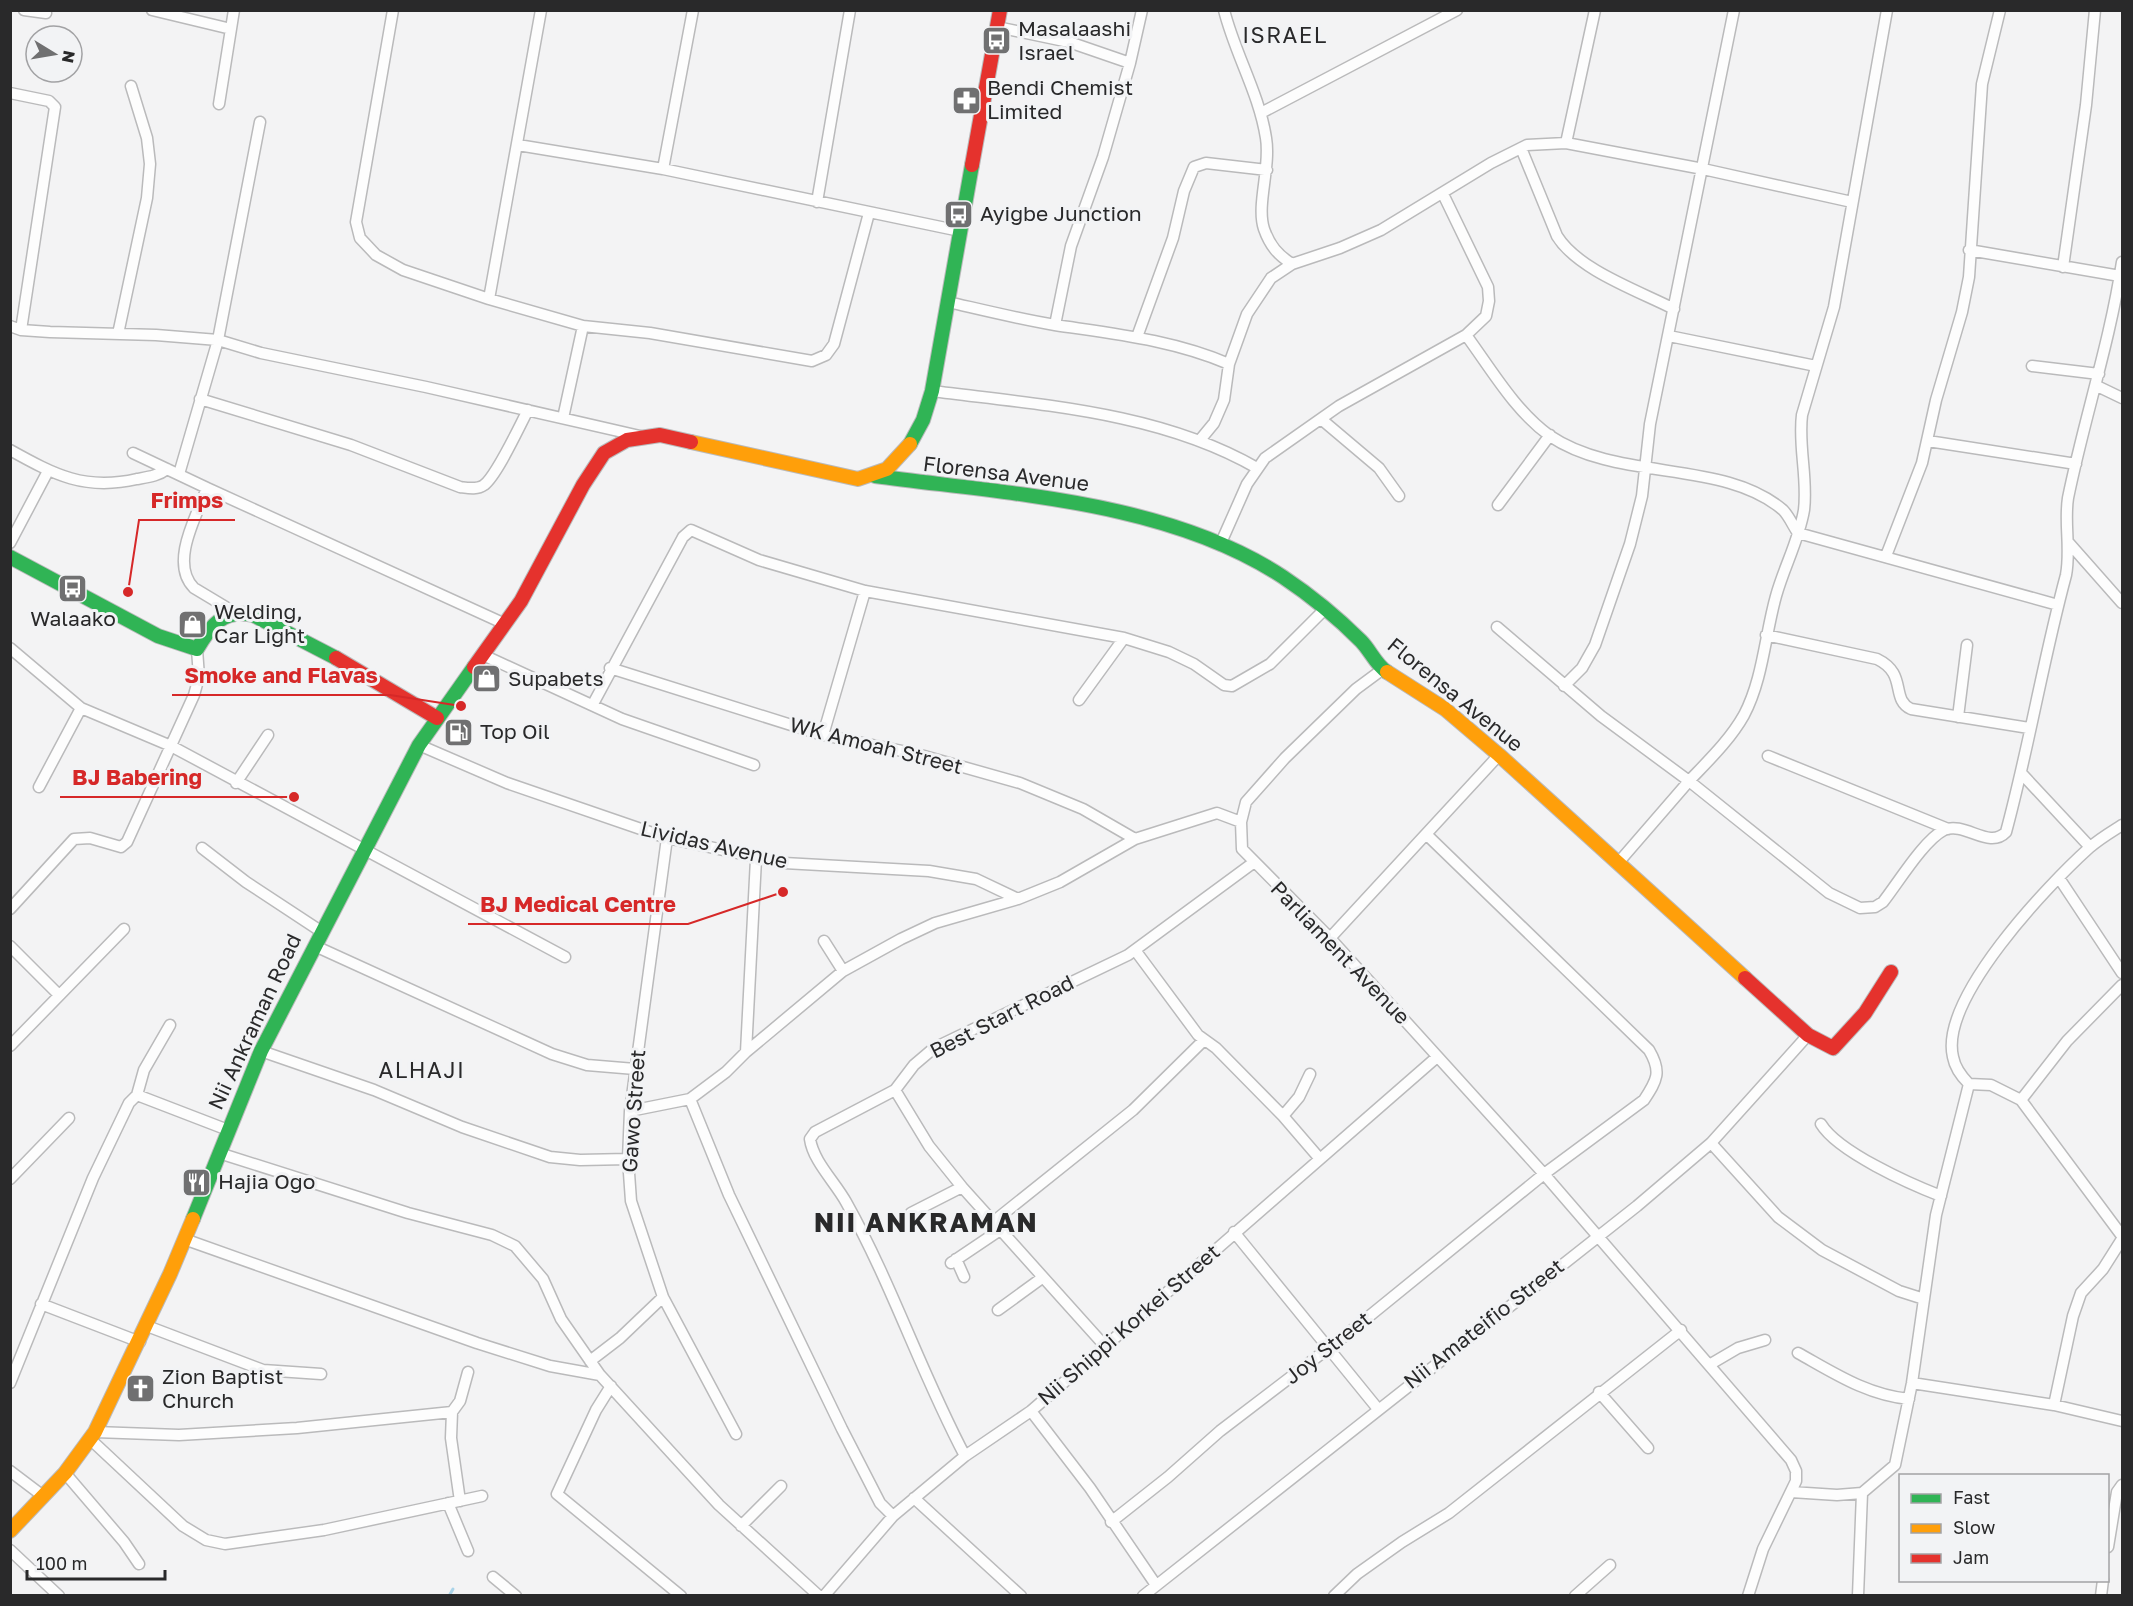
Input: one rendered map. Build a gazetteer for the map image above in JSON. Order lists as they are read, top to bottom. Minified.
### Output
{"streets":{"street":["Florensa Avenue","WK Amoah Street","Lividas Avenue","Parliament Avenue","Best Start Road","Nii Ankraman Road","Gawo Street","Nii Amateifio Street","Nii Shippi Korkei Street","Joy Street"]},"crossings":[["Florensa Avenue","Nii Ankraman Road"],["Florensa Avenue","Nii Amateifio Street"],["Lividas Avenue","Nii Ankraman Road"],["Lividas Avenue","Gawo Street"],["Parliament Avenue","Best Start Road"],["Parliament Avenue","Nii Amateifio Street"],["Parliament Avenue","Nii Shippi Korkei Street"],["Parliament Avenue","Joy Street"],["Best Start Road","Nii Shippi Korkei Street"]],"districts":["ISRAEL","ALHAJI","NII ANKRAMAN"],"places":{"bus stop":["Masalaashi Israel","Ayigbe Junction","Walaako"],"pharmacy":["Bendi Chemist Limited"],"other":["Frimps","Smoke and Flavas","BJ Babering","BJ Medical Centre"],"shop":["Welding, Car Light","Supabets"],"fuel station":["Top Oil"],"restaurant":["Hajia Ogo"],"church":["Zion Baptist Church"]},"legend":["Fast","Slow","Jam"],"scale_bar":"100 m","north":"right"}
